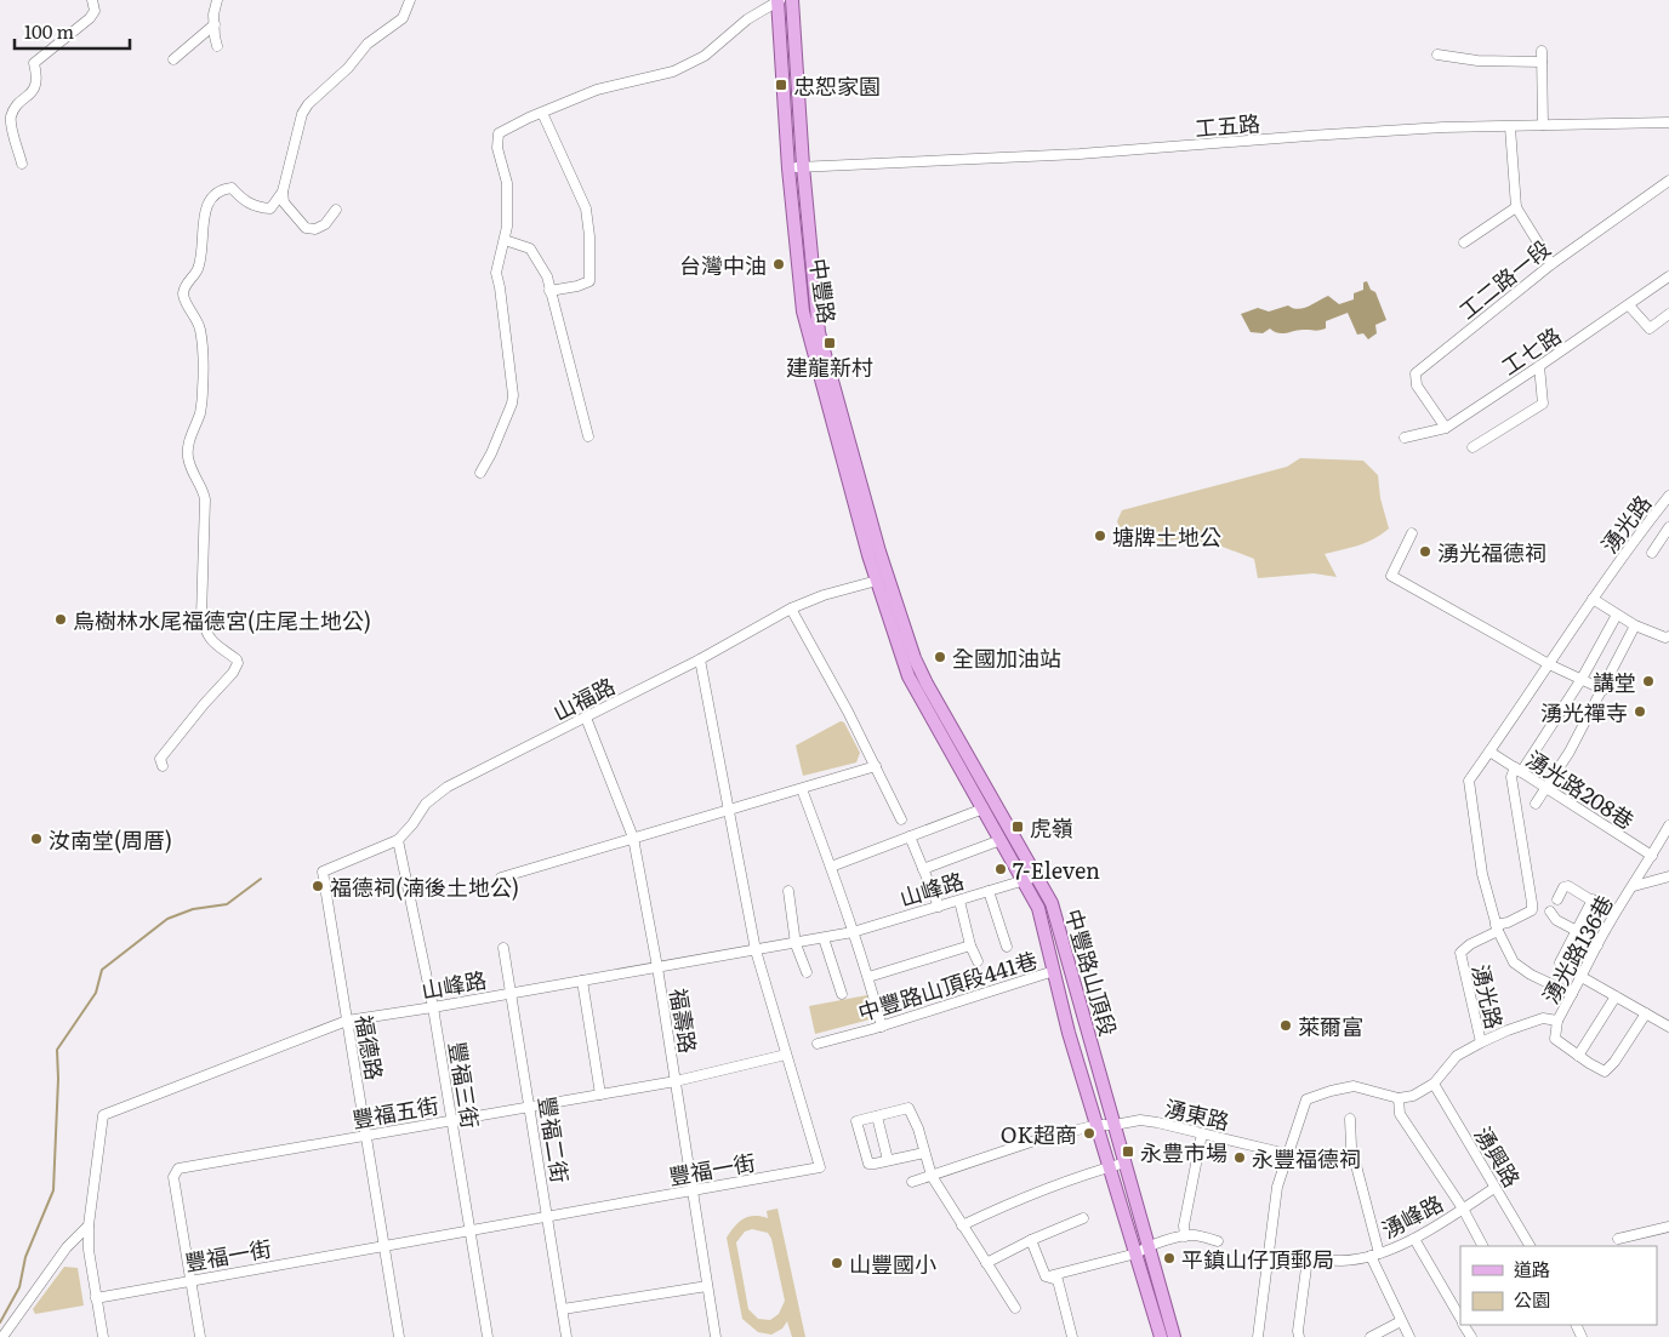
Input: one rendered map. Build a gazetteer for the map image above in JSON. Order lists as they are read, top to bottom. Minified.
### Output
{"streets":{"main road":["中豐路","中豐路山頂段"],"street":["工五路","工二路一段","工七路","湧光路","山福路","湧光路208巷","山峰路","湧光路136巷","中豐路山頂段441巷","福壽路","福德路","豐福三街","豐福五街","湧東路","豐福二街","湧興路","豐福一街","湧峰路"]},"crossings":[["工五路","中豐路"],["工二路一段","工七路"],["中豐路","山福路"],["中豐路","中豐路山頂段"],["湧光路","湧光路208巷"],["湧光路","湧光路136巷"],["湧光路","湧興路"],["山福路","中豐路山頂段"],["山福路","福壽路"],["山福路","福德路"],["山福路","豐福三街"],["山福路","豐福一街"],["湧光路208巷","湧光路136巷"],["山峰路","中豐路山頂段"],["山峰路","福壽路"],["山峰路","福德路"],["山峰路","豐福三街"],["山峰路","豐福二街"],["山峰路","豐福一街"],["中豐路山頂段","中豐路山頂段441巷"],["中豐路山頂段","湧東路"],["福壽路","豐福五街"],["福壽路","豐福一街"],["福德路","豐福五街"],["福德路","豐福一街"],["豐福三街","豐福五街"],["豐福三街","豐福一街"],["豐福五街","豐福二街"],["豐福五街","豐福一街"],["豐福二街","豐福一街"],["湧興路","湧峰路"]],"places":{"transit":["忠恕家園","建龍新村","虎嶺","永豊市場"],"other":["台灣中油","塘牌土地公","湧光福德祠","烏樹林水尾福德宮(庄尾土地公)","全國加油站","講堂","湧光禪寺","汝南堂(周厝)","7-Eleven","福德祠(湳後土地公)","萊爾富","OK超商","永豐福德祠","平鎮山仔頂郵局","山豐國小"]},"legend":["道路","公園"],"scale_bar":"100 m"}
